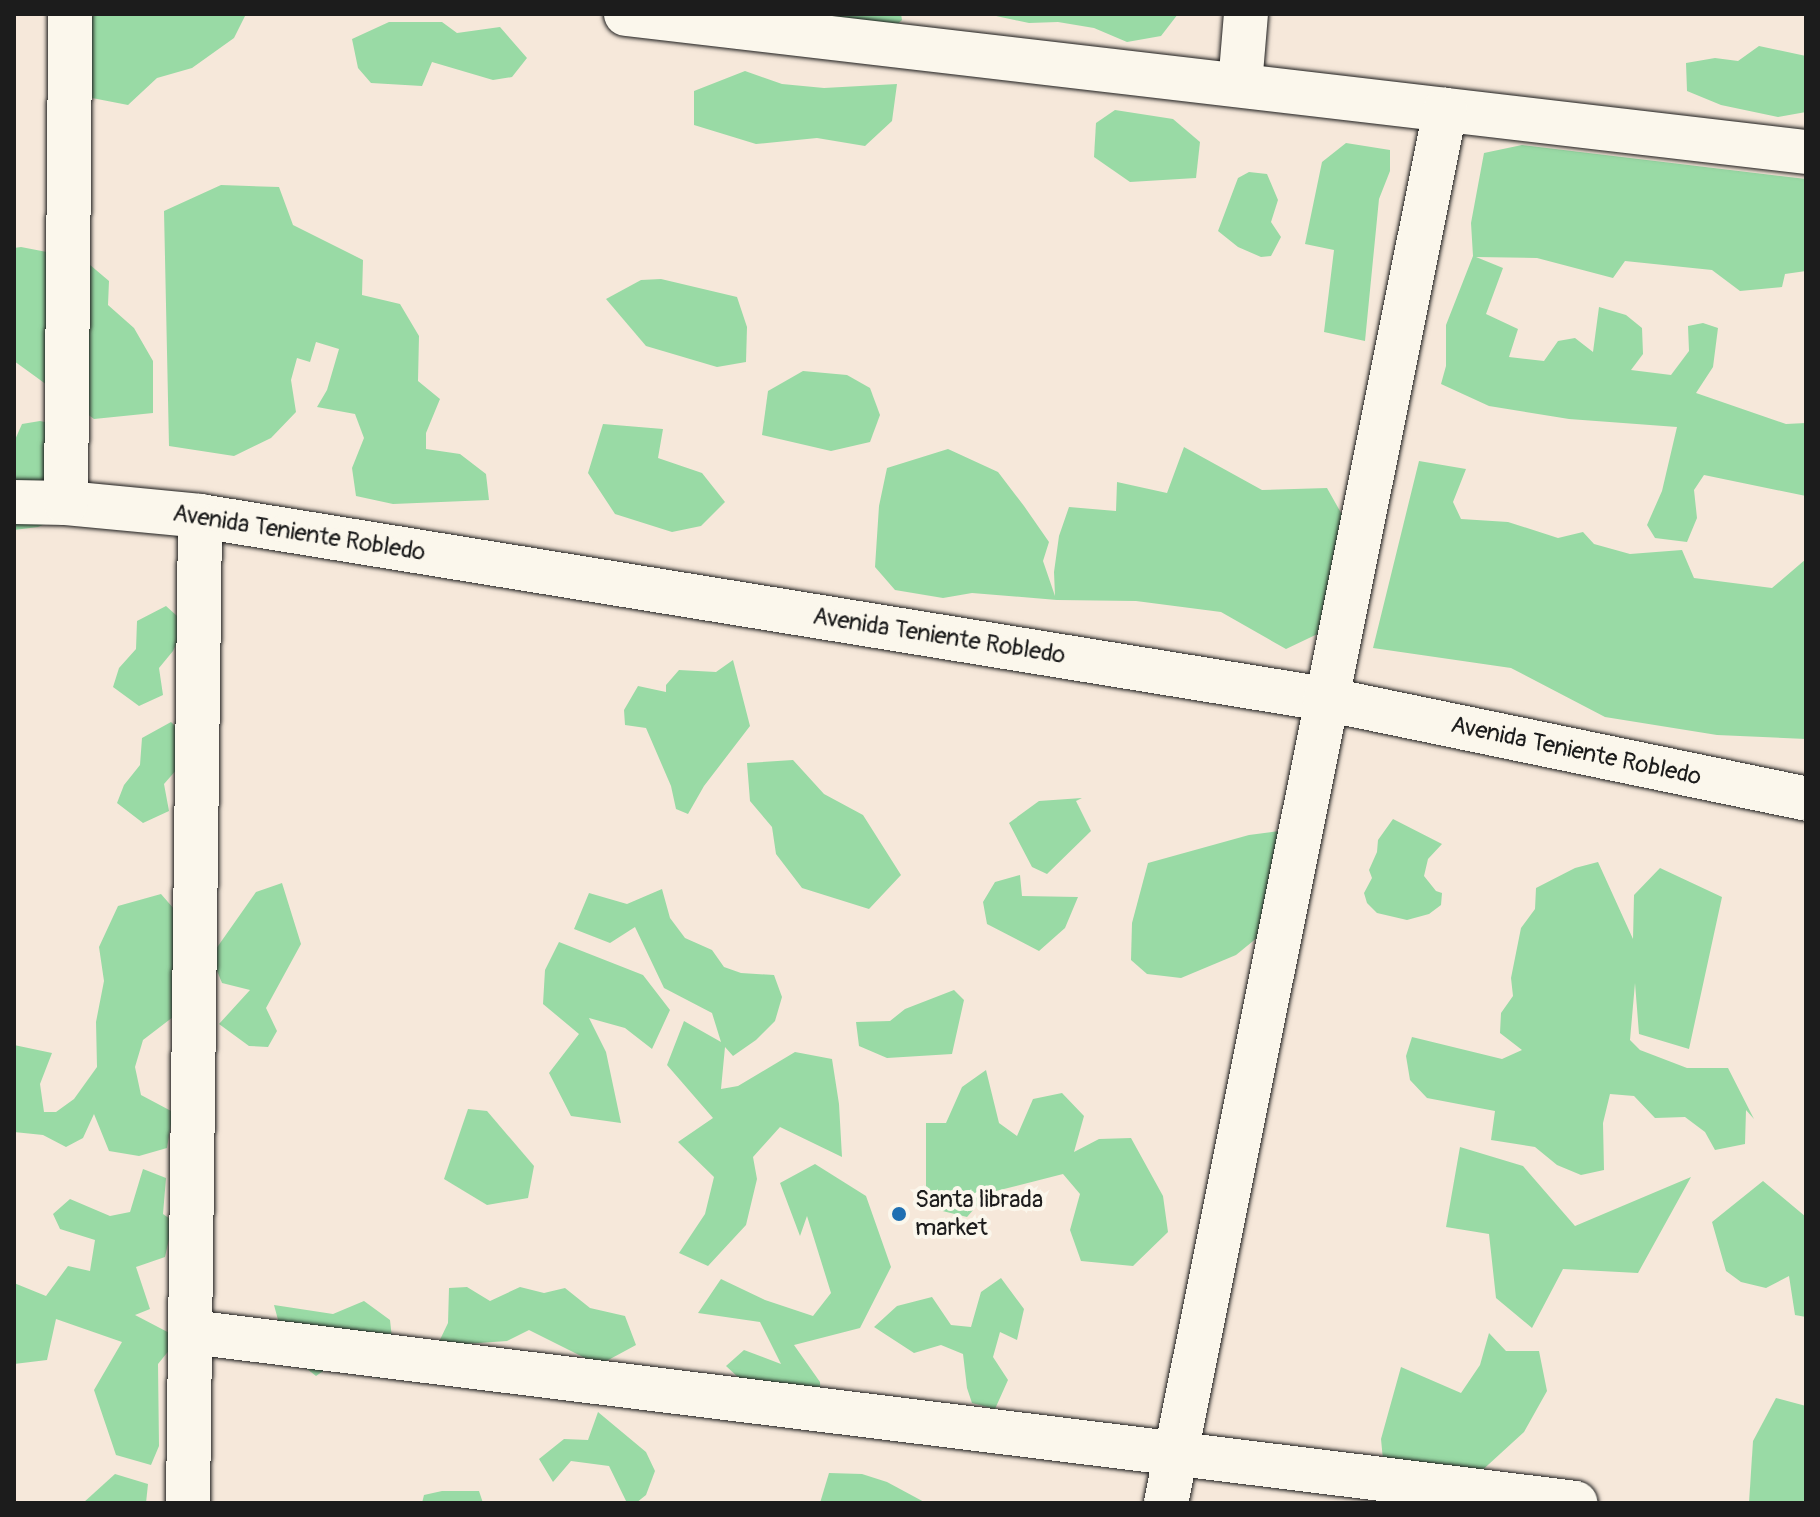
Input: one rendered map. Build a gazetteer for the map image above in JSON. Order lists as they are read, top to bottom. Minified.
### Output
{"streets":{"street":["Avenida Teniente Robledo"]},"places":["Santa librada market"]}
